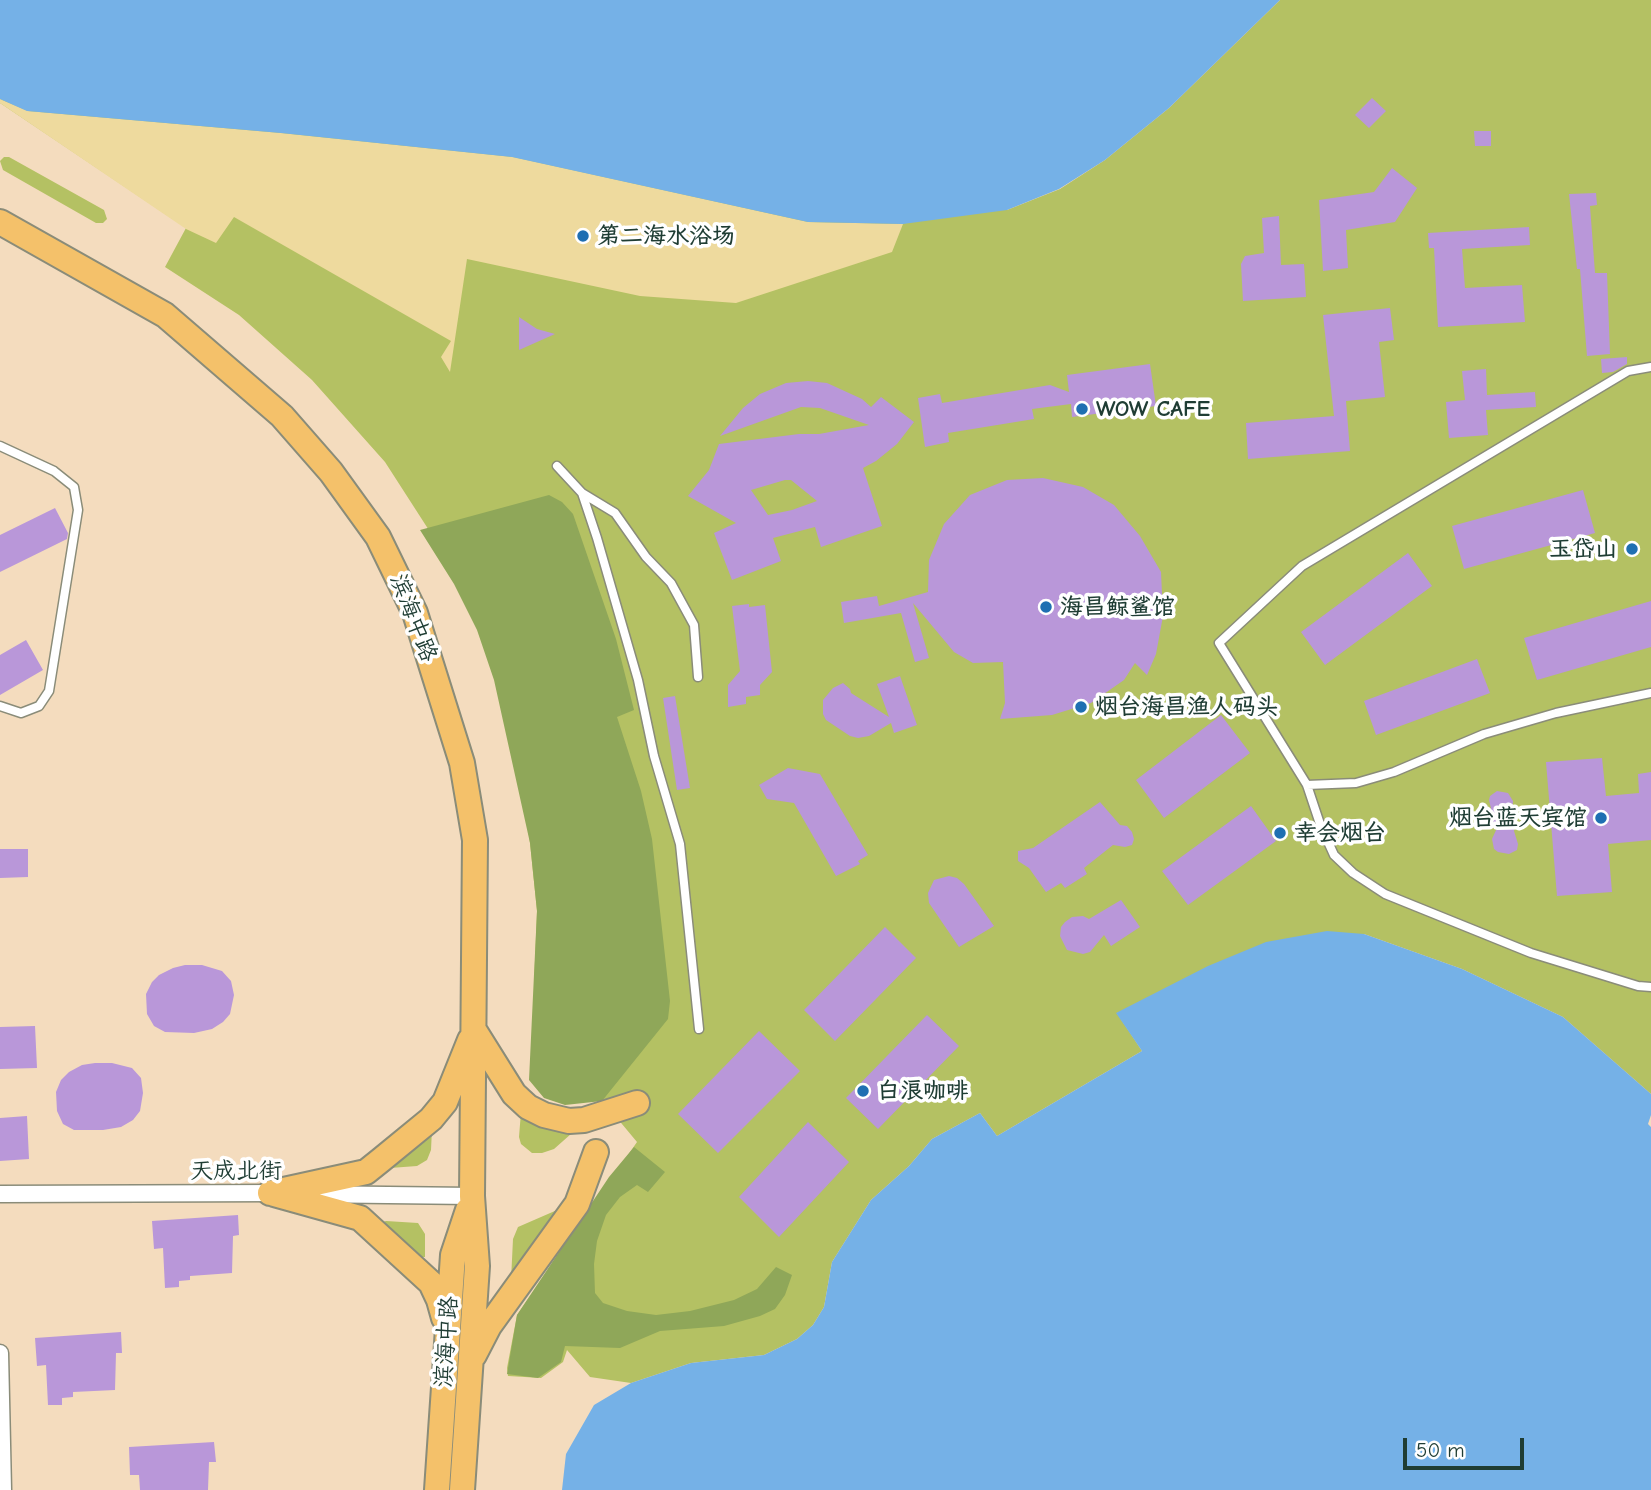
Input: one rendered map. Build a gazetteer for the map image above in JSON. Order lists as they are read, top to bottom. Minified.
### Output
{"streets":{"main road":["滨海中路"],"street":["天成北街"]},"crossings":[["滨海中路","天成北街"]],"places":["第二海水浴场","WOW CAFE","玉岱山","海昌鲸鲨馆","烟台海昌渔人码头","烟台蓝天宾馆","幸会烟台","白浪咖啡"],"scale_bar":"50 m"}
